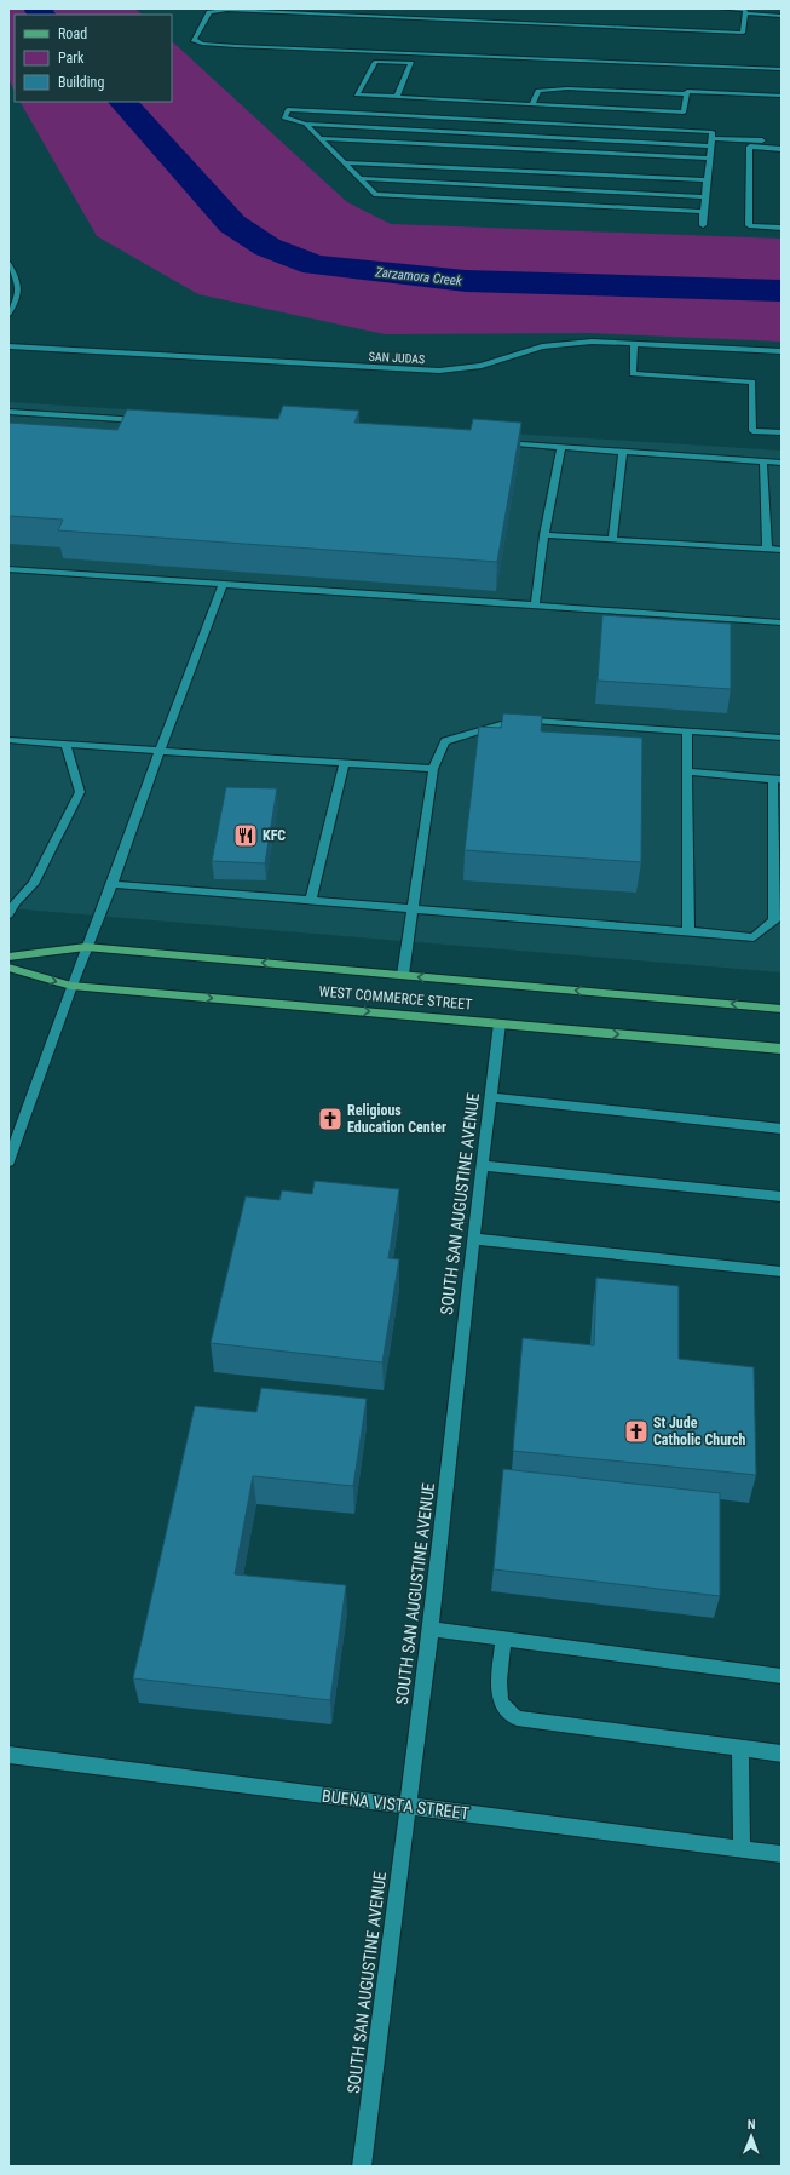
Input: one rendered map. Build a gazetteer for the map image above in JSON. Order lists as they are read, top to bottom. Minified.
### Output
{"streets":{"main road":["WEST COMMERCE STREET"],"street":["SAN JUDAS","SOUTH SAN AUGUSTINE AVENUE","BUENA VISTA STREET"]},"crossings":[["WEST COMMERCE STREET","SOUTH SAN AUGUSTINE AVENUE"],["SOUTH SAN AUGUSTINE AVENUE","BUENA VISTA STREET"]],"water":["Zarzamora Creek"],"places":{"restaurant":["KFC"],"church":["Religious Education Center","St Jude Catholic Church"]},"legend":["Road","Park","Building"],"north":"top"}
